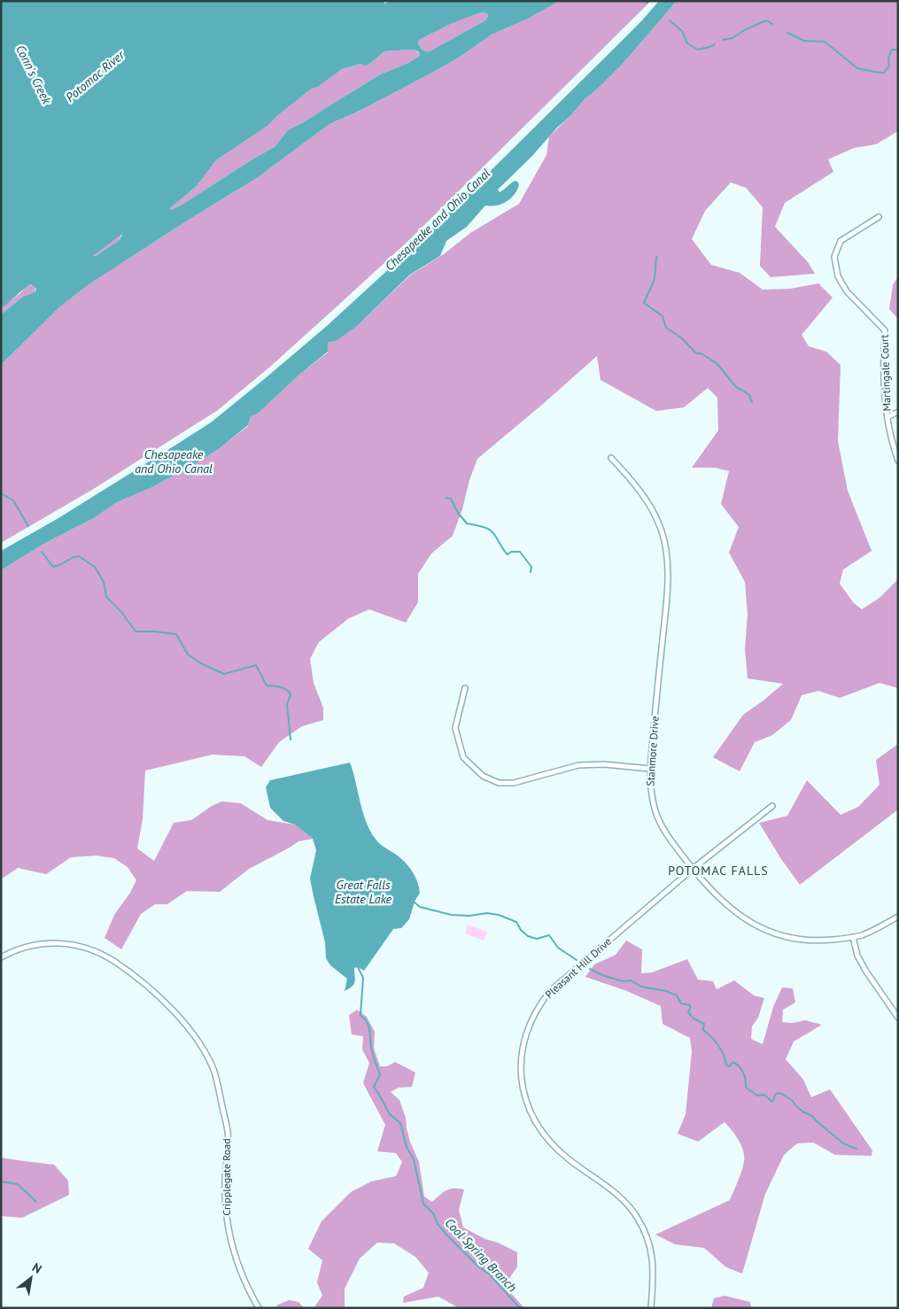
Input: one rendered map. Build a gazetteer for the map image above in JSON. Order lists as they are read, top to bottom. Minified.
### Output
{"streets":{"street":["Martingale Court","Stanmore Drive","Pleasant Hill Drive","Cripplegate Road"]},"crossings":[["Stanmore Drive","Pleasant Hill Drive"]],"districts":["POTOMAC FALLS"],"water":["Conn's Creek","Potomac River","Chesapeake and Ohio Canal","Great Falls Estate Lake","Cool Spring Branch"],"north":"top right"}
